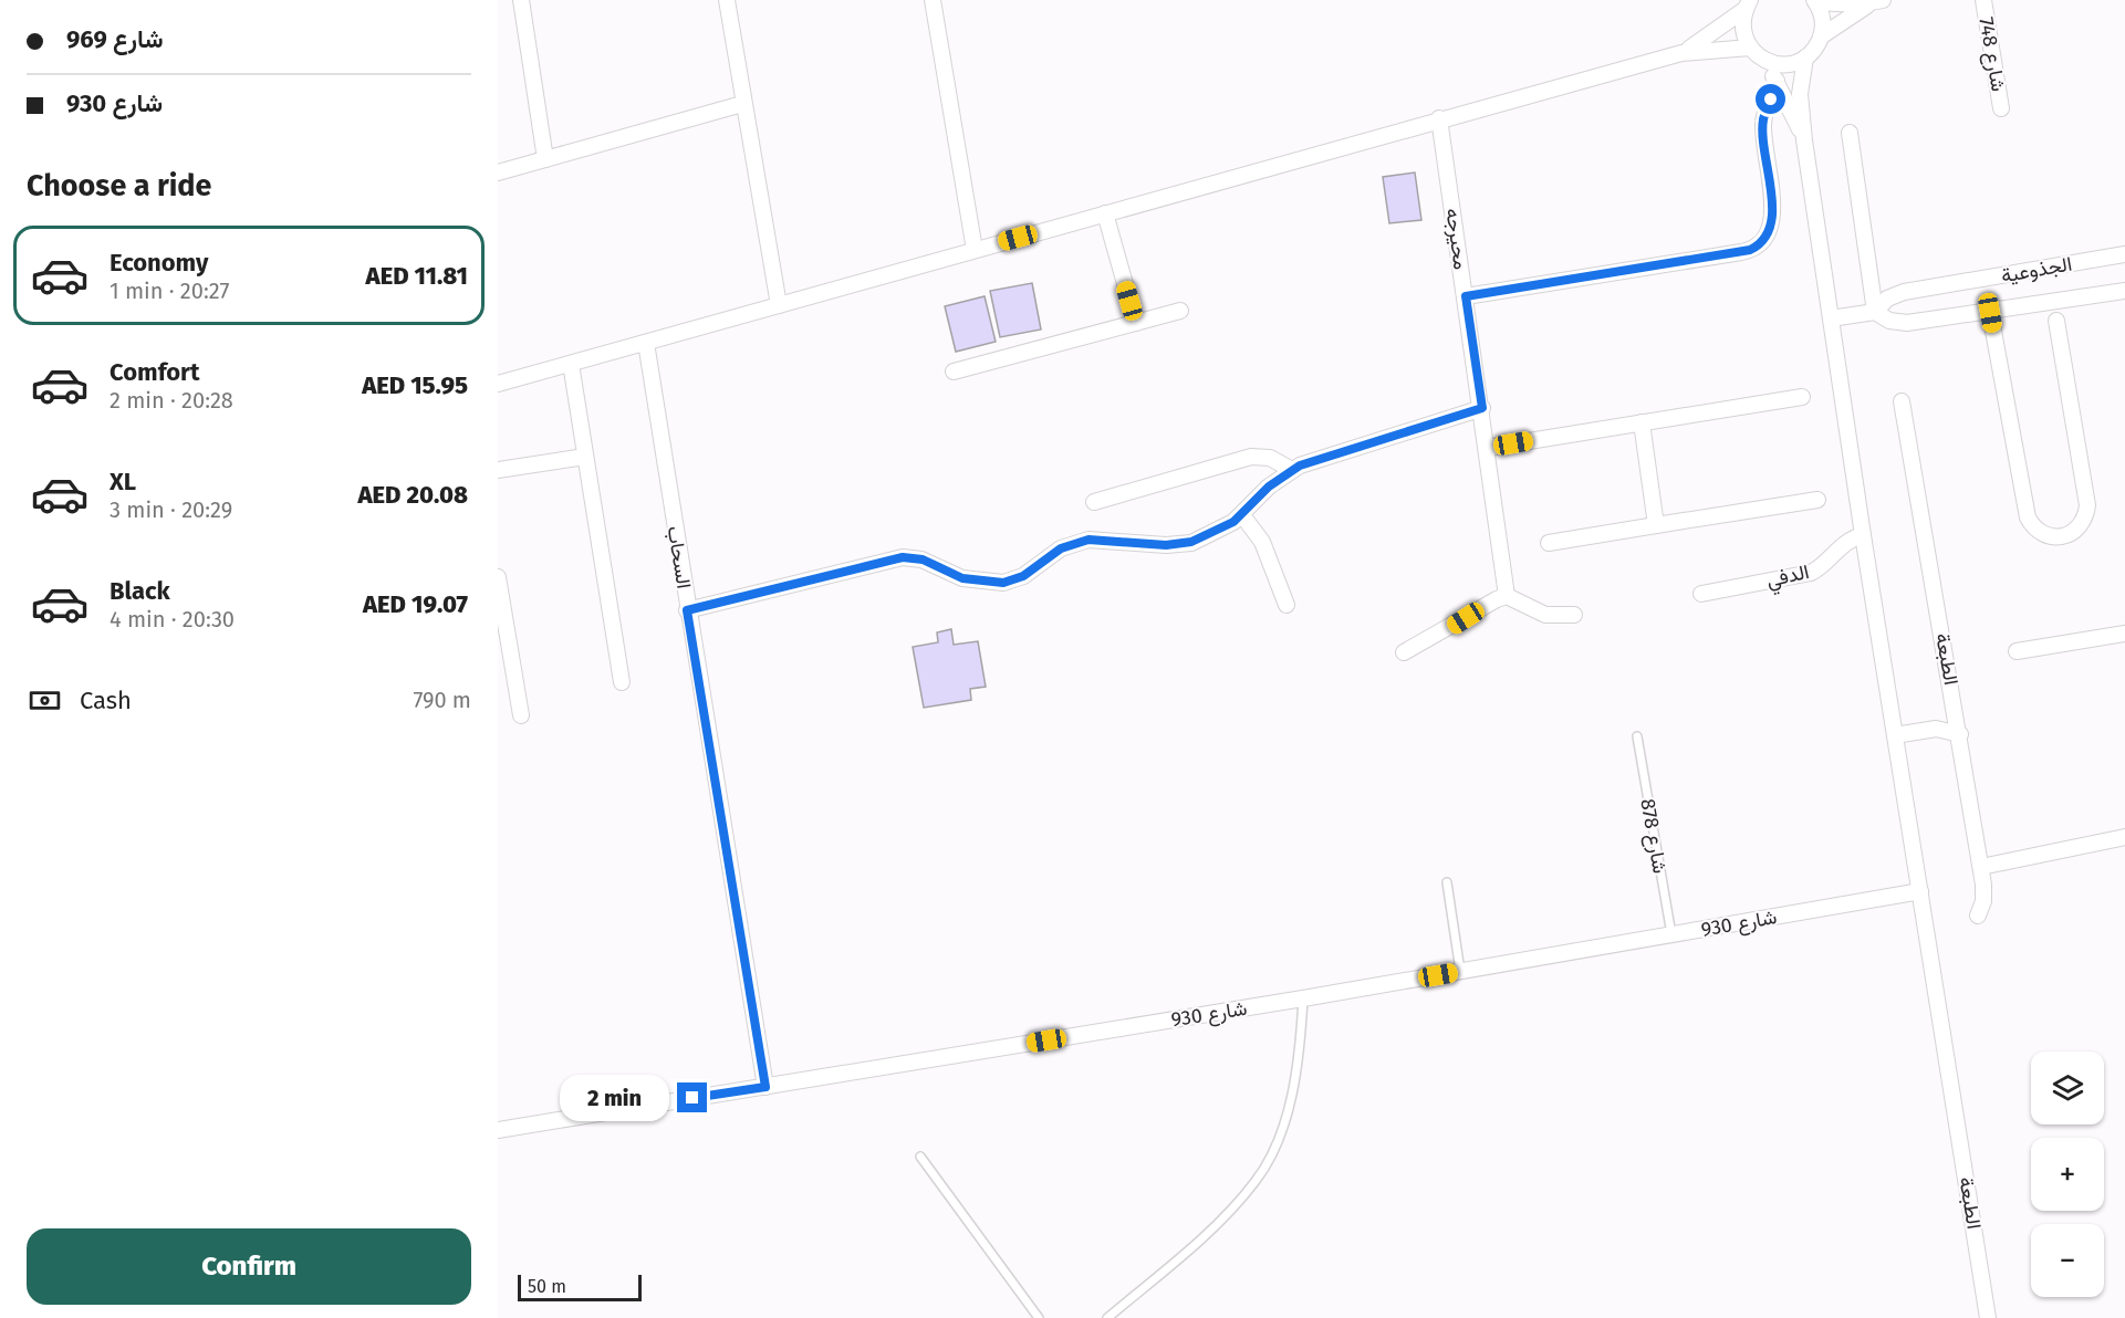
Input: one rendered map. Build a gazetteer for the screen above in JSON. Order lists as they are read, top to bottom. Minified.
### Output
{"streets":{"street":["شارع 748","محيرجه","الجذوعية","السحاب","الدفي","الطبعة","شارع 930"],"lane":["شارع 878"]},"crossings":[["الجذوعية","الطبعة"],["السحاب","شارع 930"],["الدفي","الطبعة"],["الطبعة","شارع 930"],["شارع 878","شارع 930"]],"scale_bar":"50 m","page":{"banner":["شارع 969","شارع 930"],"heading":"Choose a ride","list":[{"name":"Economy","note":"1 min · 20:27","value":"AED 11.81"},{"name":"Comfort","note":"2 min · 20:28","value":"AED 15.95"},{"name":"XL","note":"3 min · 20:29","value":"AED 20.08"},{"name":"Black","note":"4 min · 20:30","value":"AED 19.07"}],"pay":["Cash","790 m"],"map_buttons":["+","−"],"bubble":"2 min","buttons":"Confirm","scale":"50 m"}}
